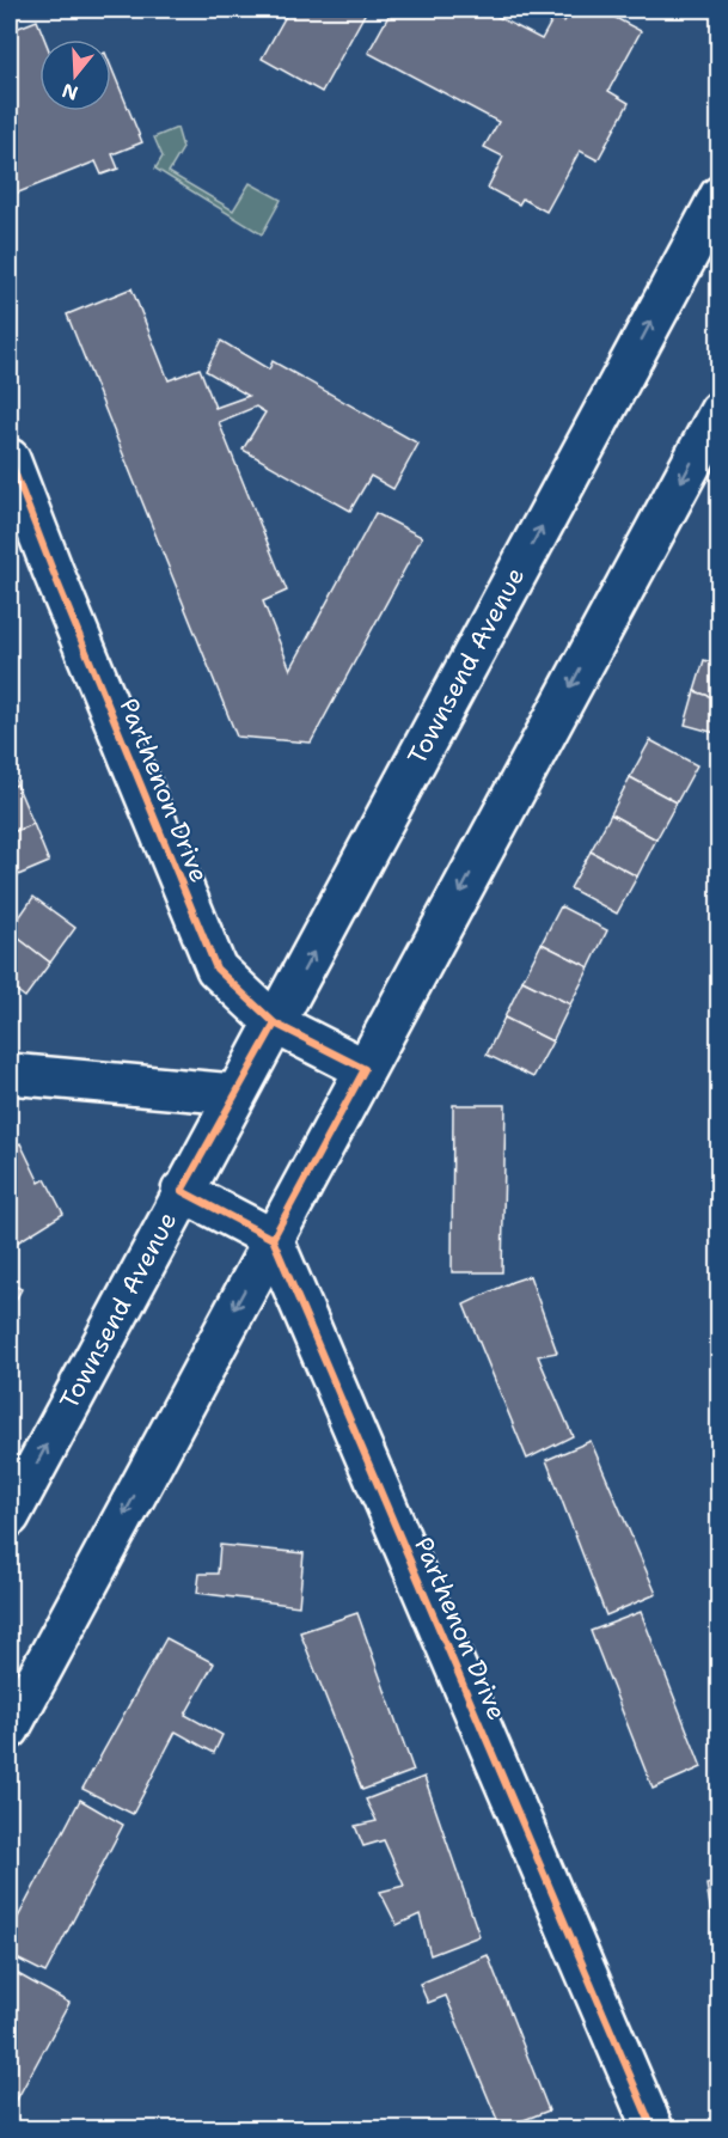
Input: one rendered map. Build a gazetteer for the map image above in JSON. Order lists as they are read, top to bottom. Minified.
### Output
{"streets":{"main road":["Townsend Avenue","Parthenon Drive"]},"crossings":[["Townsend Avenue","Parthenon Drive"]],"north":"bottom"}
